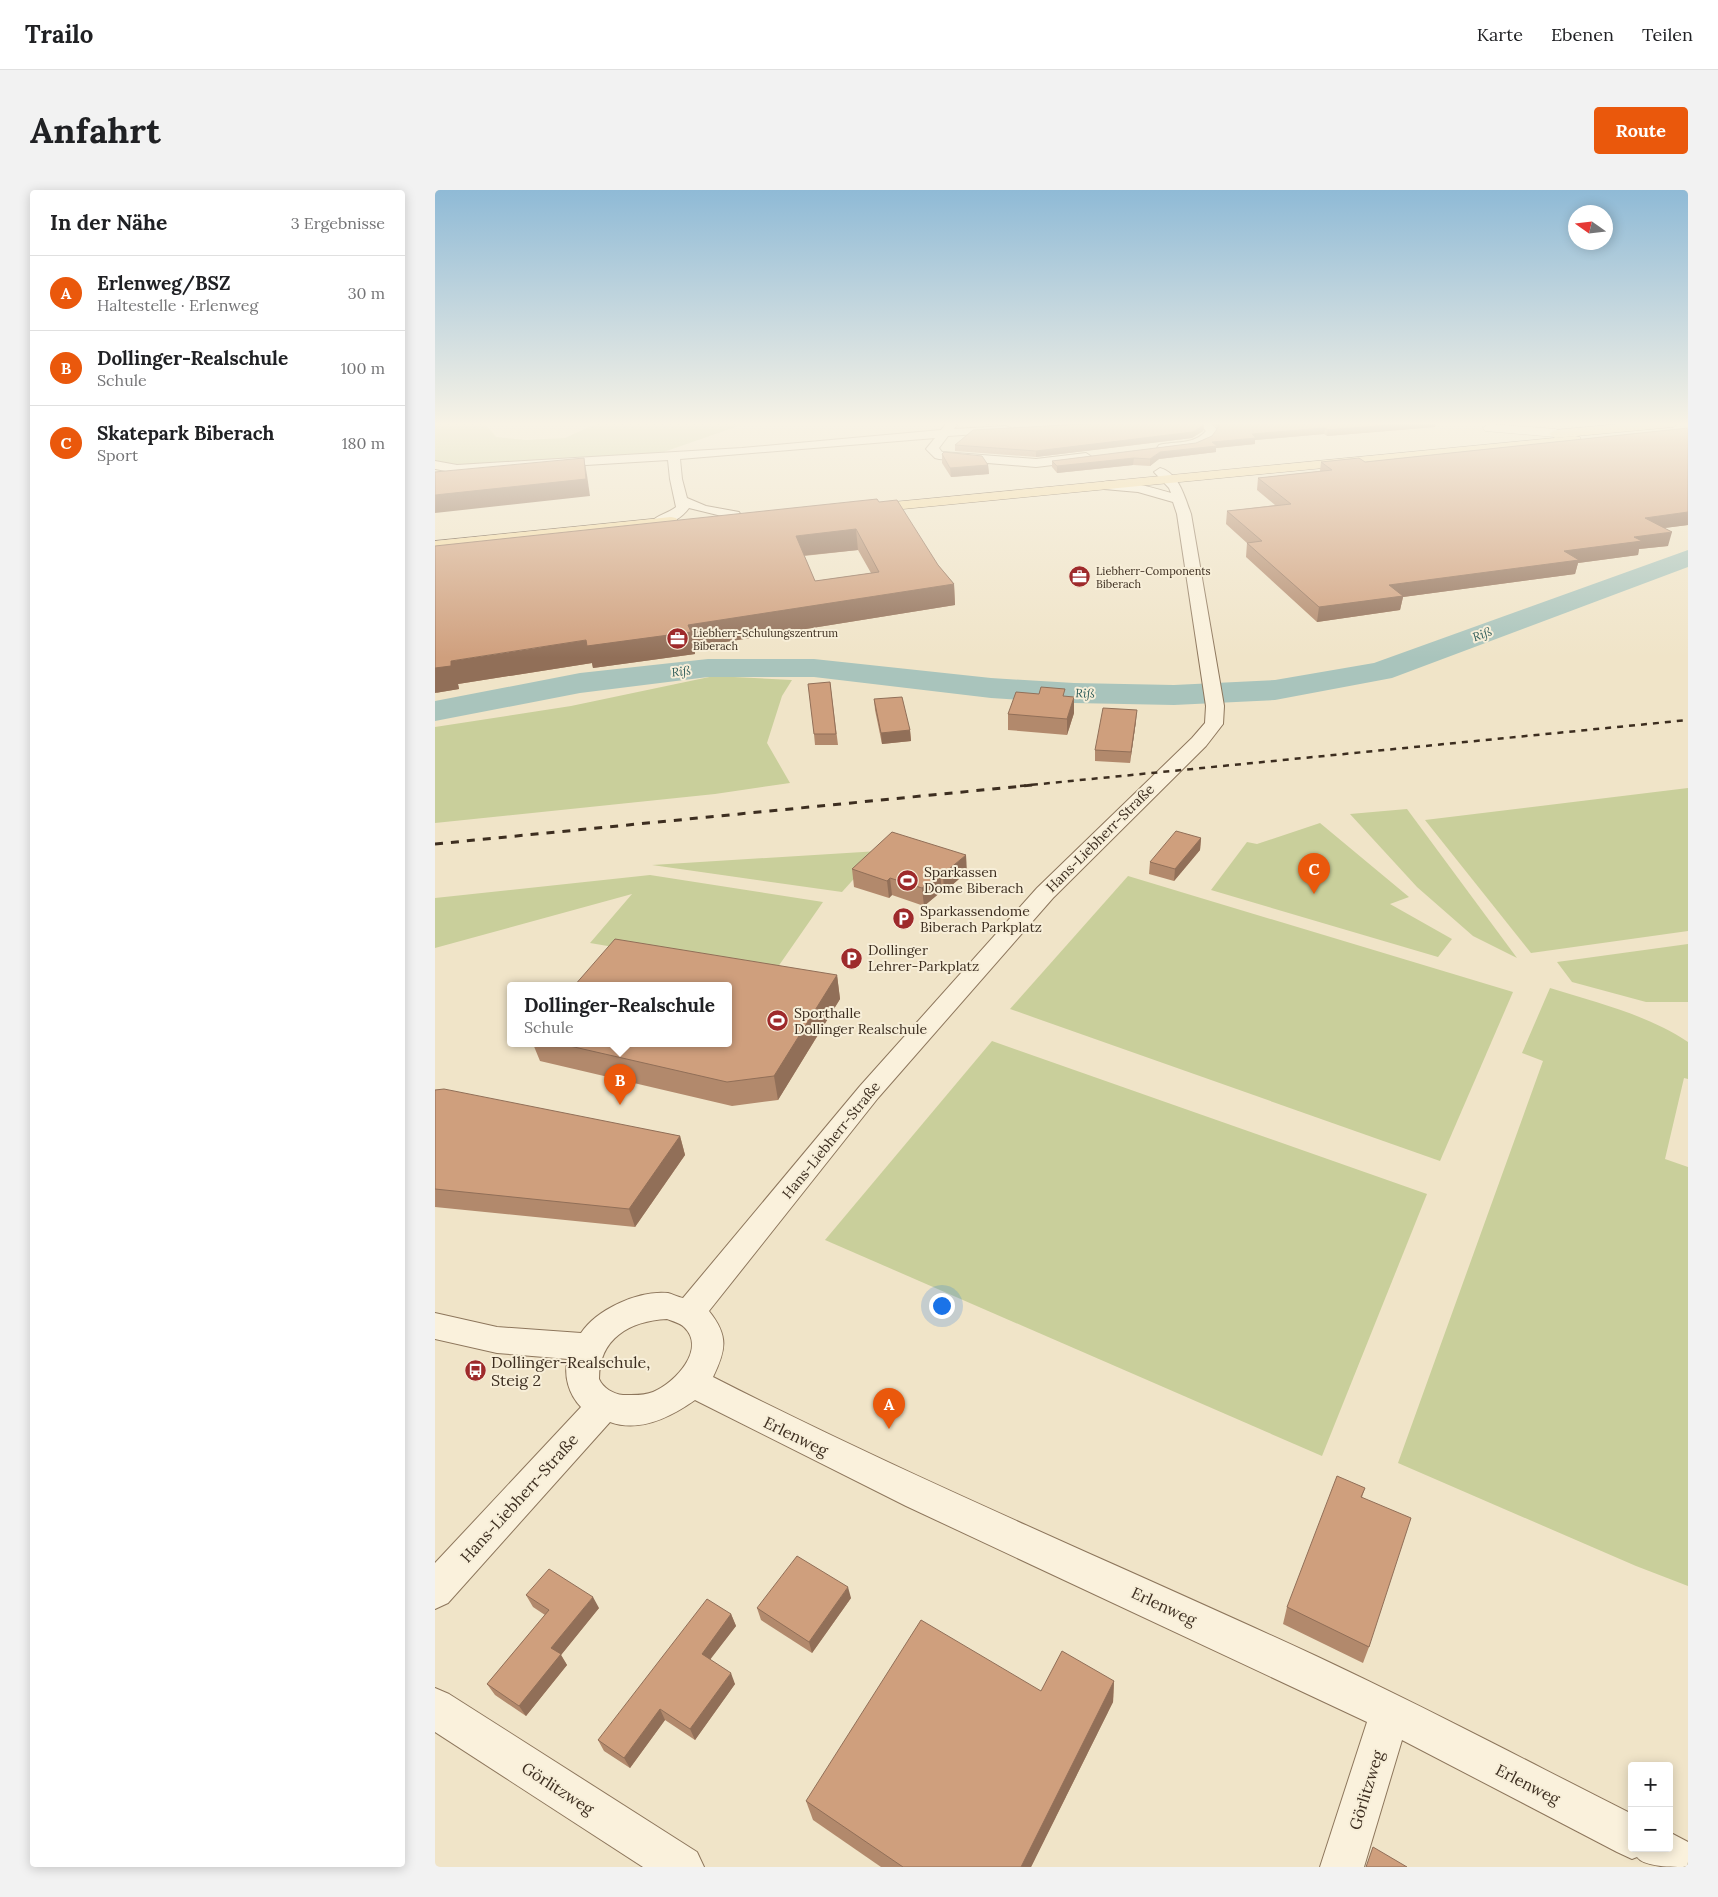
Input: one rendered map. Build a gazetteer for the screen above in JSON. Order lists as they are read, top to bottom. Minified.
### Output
{"streets":{"street":["Hans-Liebherr-Straße","Erlenweg","Görlitzweg"]},"crossings":[["Hans-Liebherr-Straße","Erlenweg"],["Erlenweg","Görlitzweg"]],"water":["Riß"],"places":{"office":["Liebherr-Components Biberach","Liebherr-Schulungszentrum Biberach"],"sports":["Sparkassen Dome Biberach","Sporthalle Dollinger Realschule"],"parking":["Sparkassendome Biberach Parkplatz","Dollinger Lehrer-Parkplatz"],"bus stop":["Dollinger-Realschule, Steig 2"]},"north":"left","page":{"header":"Trailo","nav":["Karte","Ebenen","Teilen"],"buttons":"Route","title":"Anfahrt","heading":["In der Nähe","3 Ergebnisse"],"list":[{"mark":"A","name":"Erlenweg/BSZ","note":"Haltestelle · Erlenweg","value":"30 m"},{"mark":"B","name":"Dollinger-Realschule","note":"Schule","value":"100 m"},{"mark":"C","name":"Skatepark Biberach","note":"Sport","value":"180 m"}],"pins":["C","B","A"],"popup":["Dollinger-Realschule","Schule"],"map_buttons":["+","−"]}}
